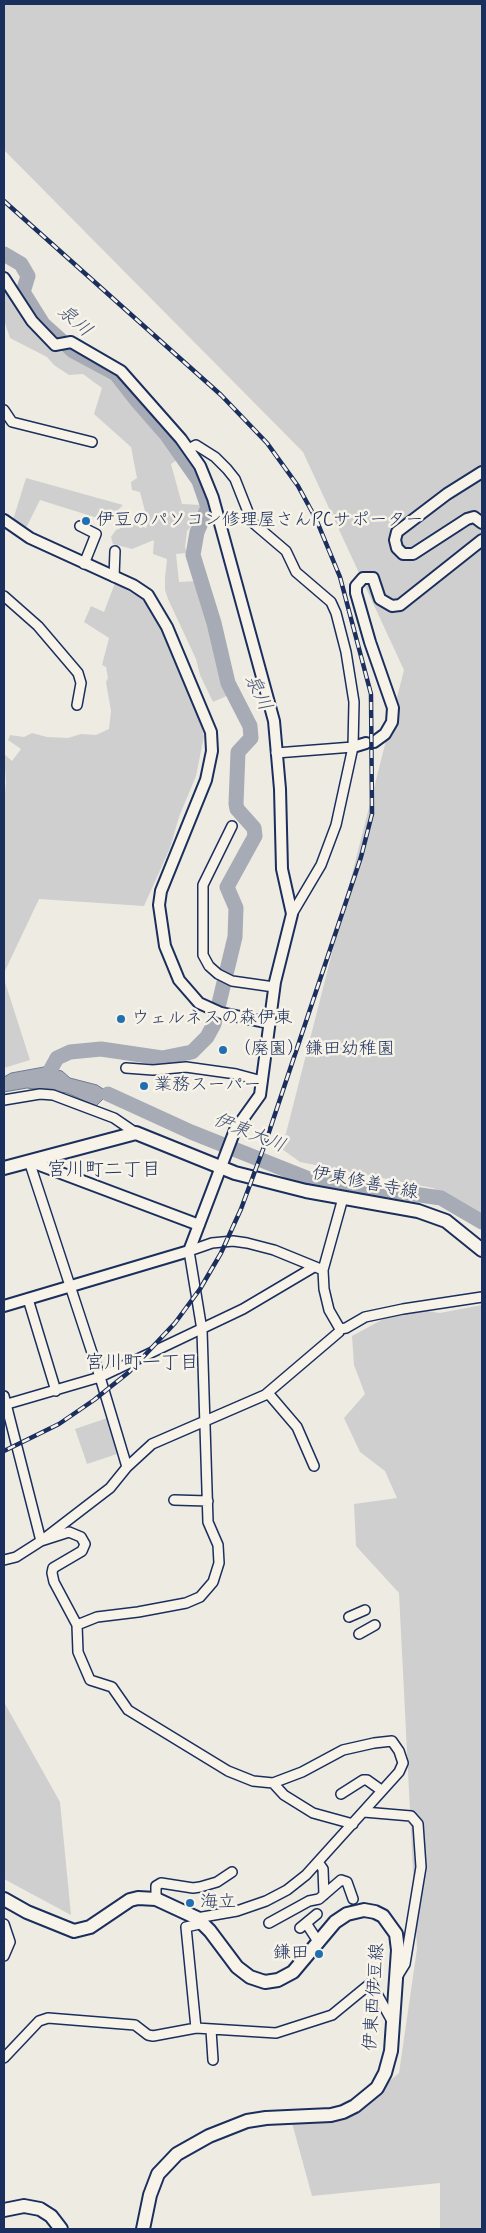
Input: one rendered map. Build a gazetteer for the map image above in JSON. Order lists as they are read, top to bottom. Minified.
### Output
{"streets":{"main road":["伊東修善寺線","伊東西伊豆線"]},"districts":["宮川町二丁目","宮川町一丁目"],"water":["泉川","伊東大川"],"places":["伊豆のパソコン修理屋さんPCサポーター","ウェルネスの森伊東","（廃園）鎌田幼稚園","業務スーパー","海立","鎌田"]}
